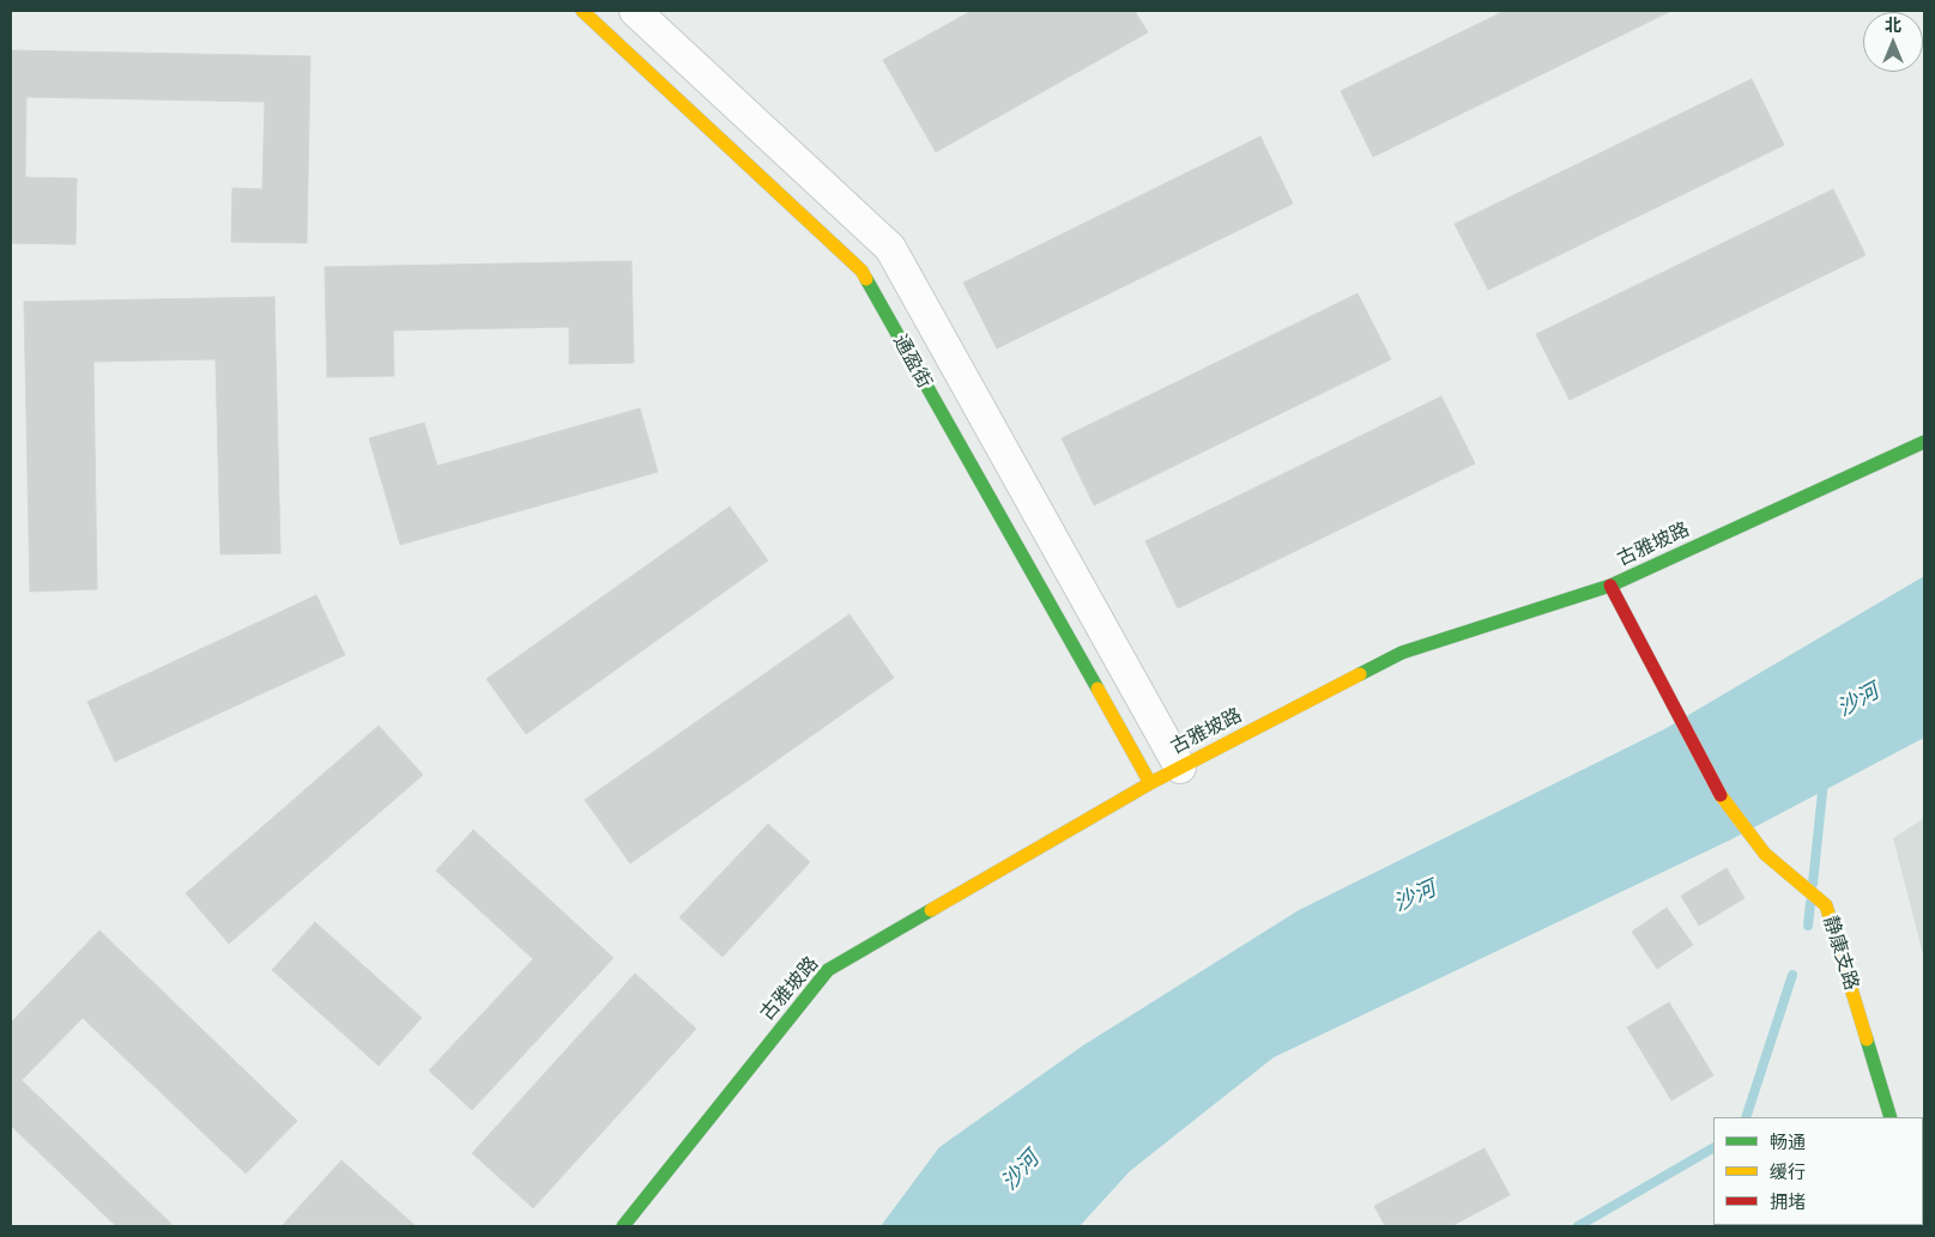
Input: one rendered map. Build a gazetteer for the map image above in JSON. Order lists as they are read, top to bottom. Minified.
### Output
{"streets":{"street":["通盈街","古雅坡路","静康支路"]},"crossings":[["通盈街","古雅坡路"],["古雅坡路","静康支路"]],"water":["沙河"],"legend":["畅通","缓行","拥堵"],"north":"top"}
